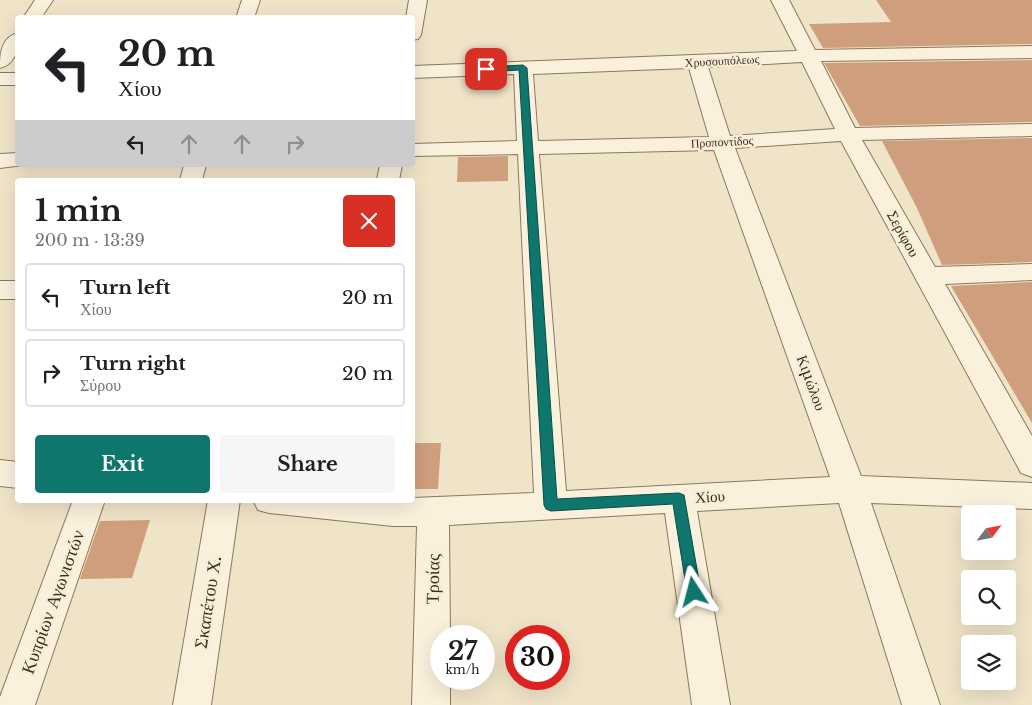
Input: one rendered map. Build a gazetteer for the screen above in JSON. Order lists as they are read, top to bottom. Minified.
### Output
{"streets":{"street":["Χρυσουπόλεως","Προποντίδος","Σερίφου","Κιμώλου","Χίου","Τροίας","Κυπρίων Αγωνιστών","Σκαπέτου Χ."]},"crossings":[["Χρυσουπόλεως","Σερίφου"],["Χρυσουπόλεως","Κιμώλου"],["Προποντίδος","Σερίφου"],["Προποντίδος","Κιμώλου"],["Κιμώλου","Χίου"],["Χίου","Τροίας"]],"north":"top right","page":{"turn":["20 m","Χίου"],"heading":["1 min","200 m · 13:39"],"list":[{"name":"Turn left","note":"Χίου","value":"20 m"},{"name":"Turn right","note":"Σύρου","value":"20 m"}],"buttons":["Exit","Share"],"speed":"27 km/h","limit":"30"}}
